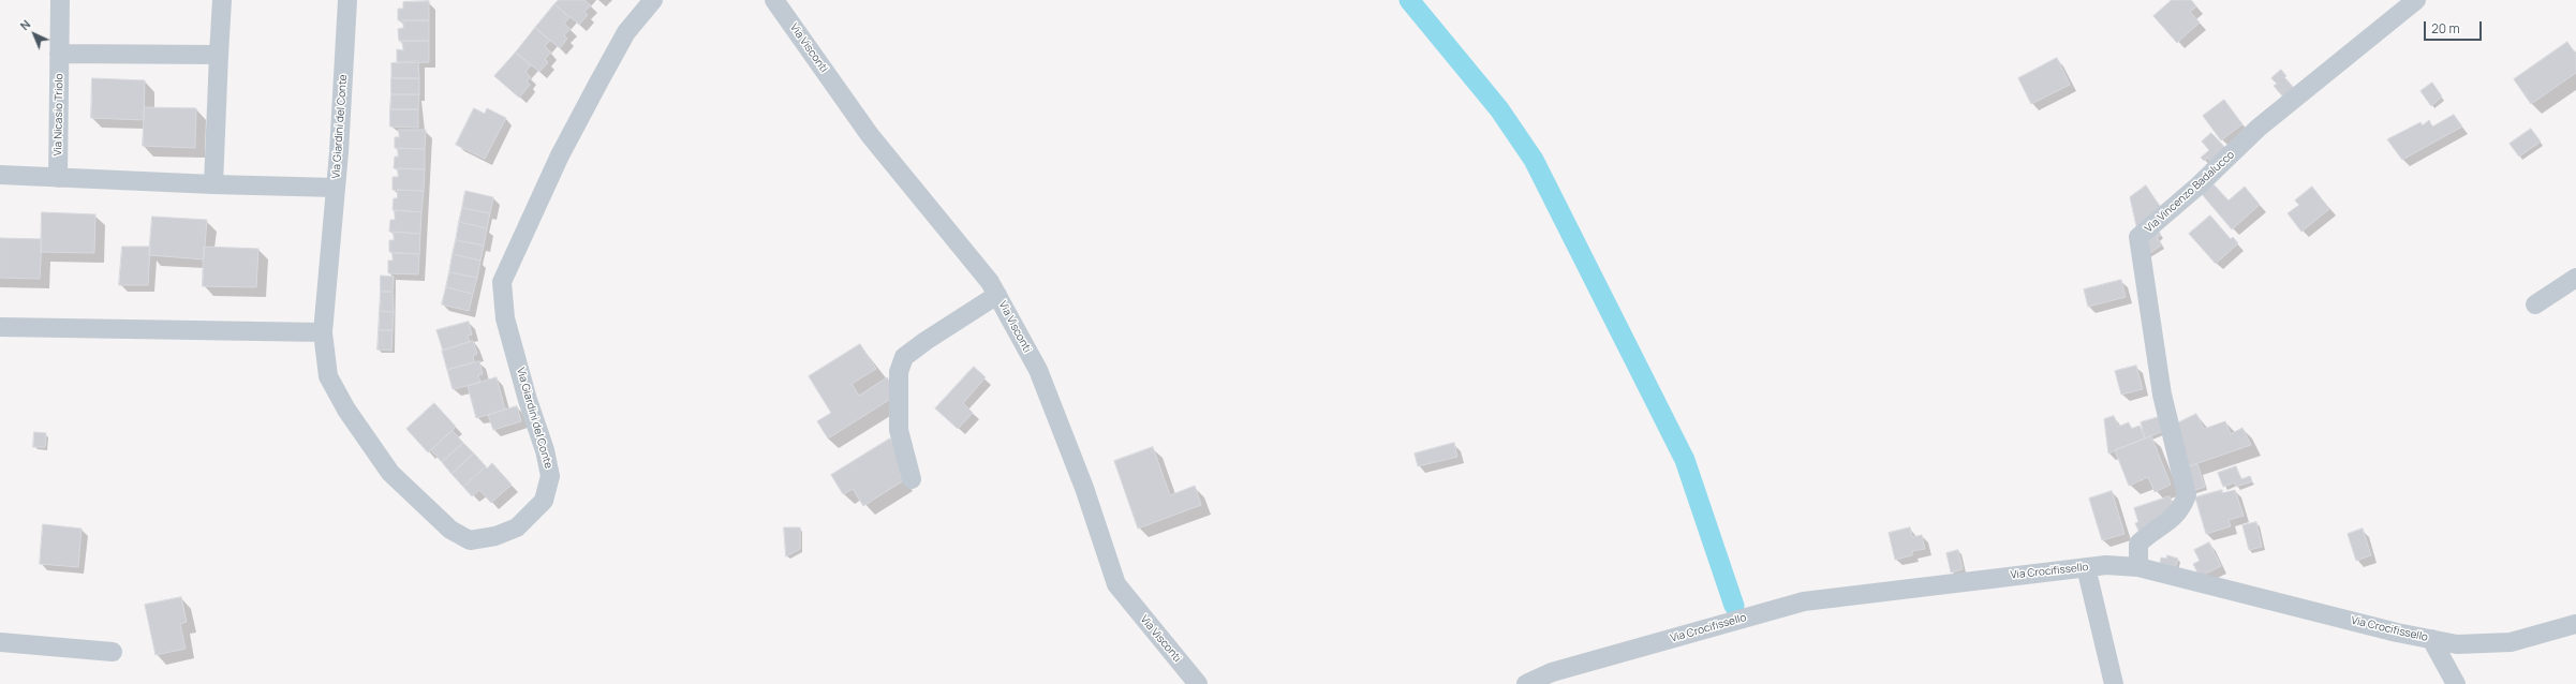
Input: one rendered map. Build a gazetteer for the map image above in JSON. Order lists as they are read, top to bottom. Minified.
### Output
{"streets":{"street":["Via Visconti","Via Nicasio Triolo","Via Giardini del Conte","Via Vincenzo Badalucco","Via Crocifissello"]},"crossings":[["Via Vincenzo Badalucco","Via Crocifissello"]],"scale_bar":"20 m","north":"top left"}
